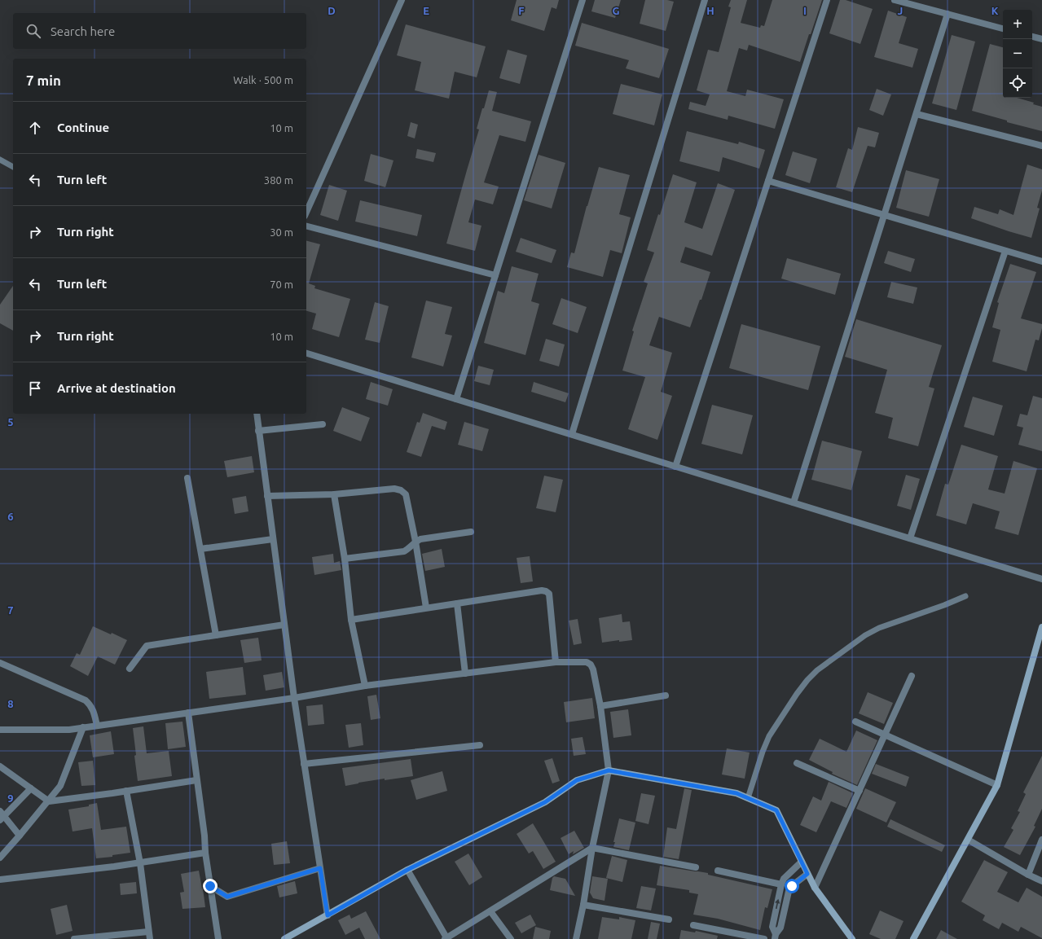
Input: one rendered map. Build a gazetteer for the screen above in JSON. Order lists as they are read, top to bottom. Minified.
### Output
{"page":{"map_buttons":["+","−"],"search":"Search here","heading":["7 min","Walk · 500 m"],"list":[["Continue","10 m"],["Turn left","380 m"],["Turn right","30 m"],["Turn left","70 m"],["Turn right","10 m"],"Arrive at destination"]},"grid":{"columns":["D","E","F","G","H","I","J","K"],"rows":["5","6","7","8","9"]}}
